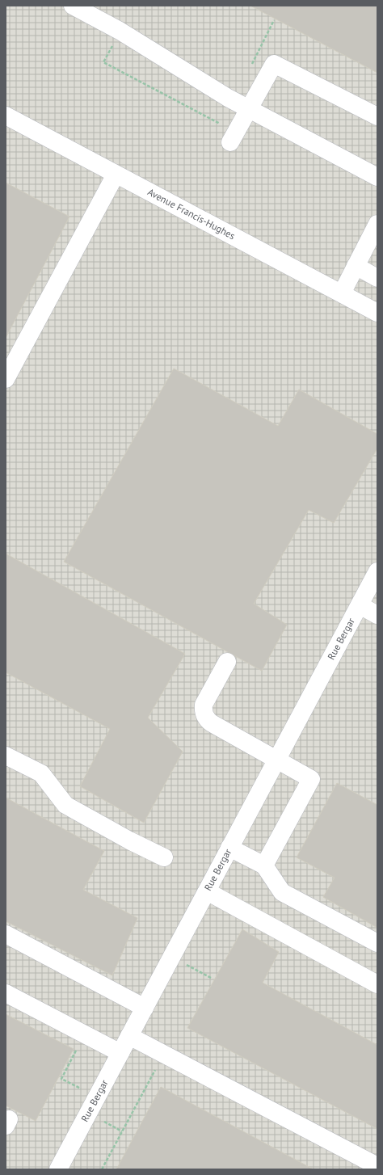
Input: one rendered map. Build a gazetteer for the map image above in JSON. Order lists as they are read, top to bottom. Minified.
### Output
{"streets":{"street":["Avenue Francis-Hughes","Rue Bergar"]}}
